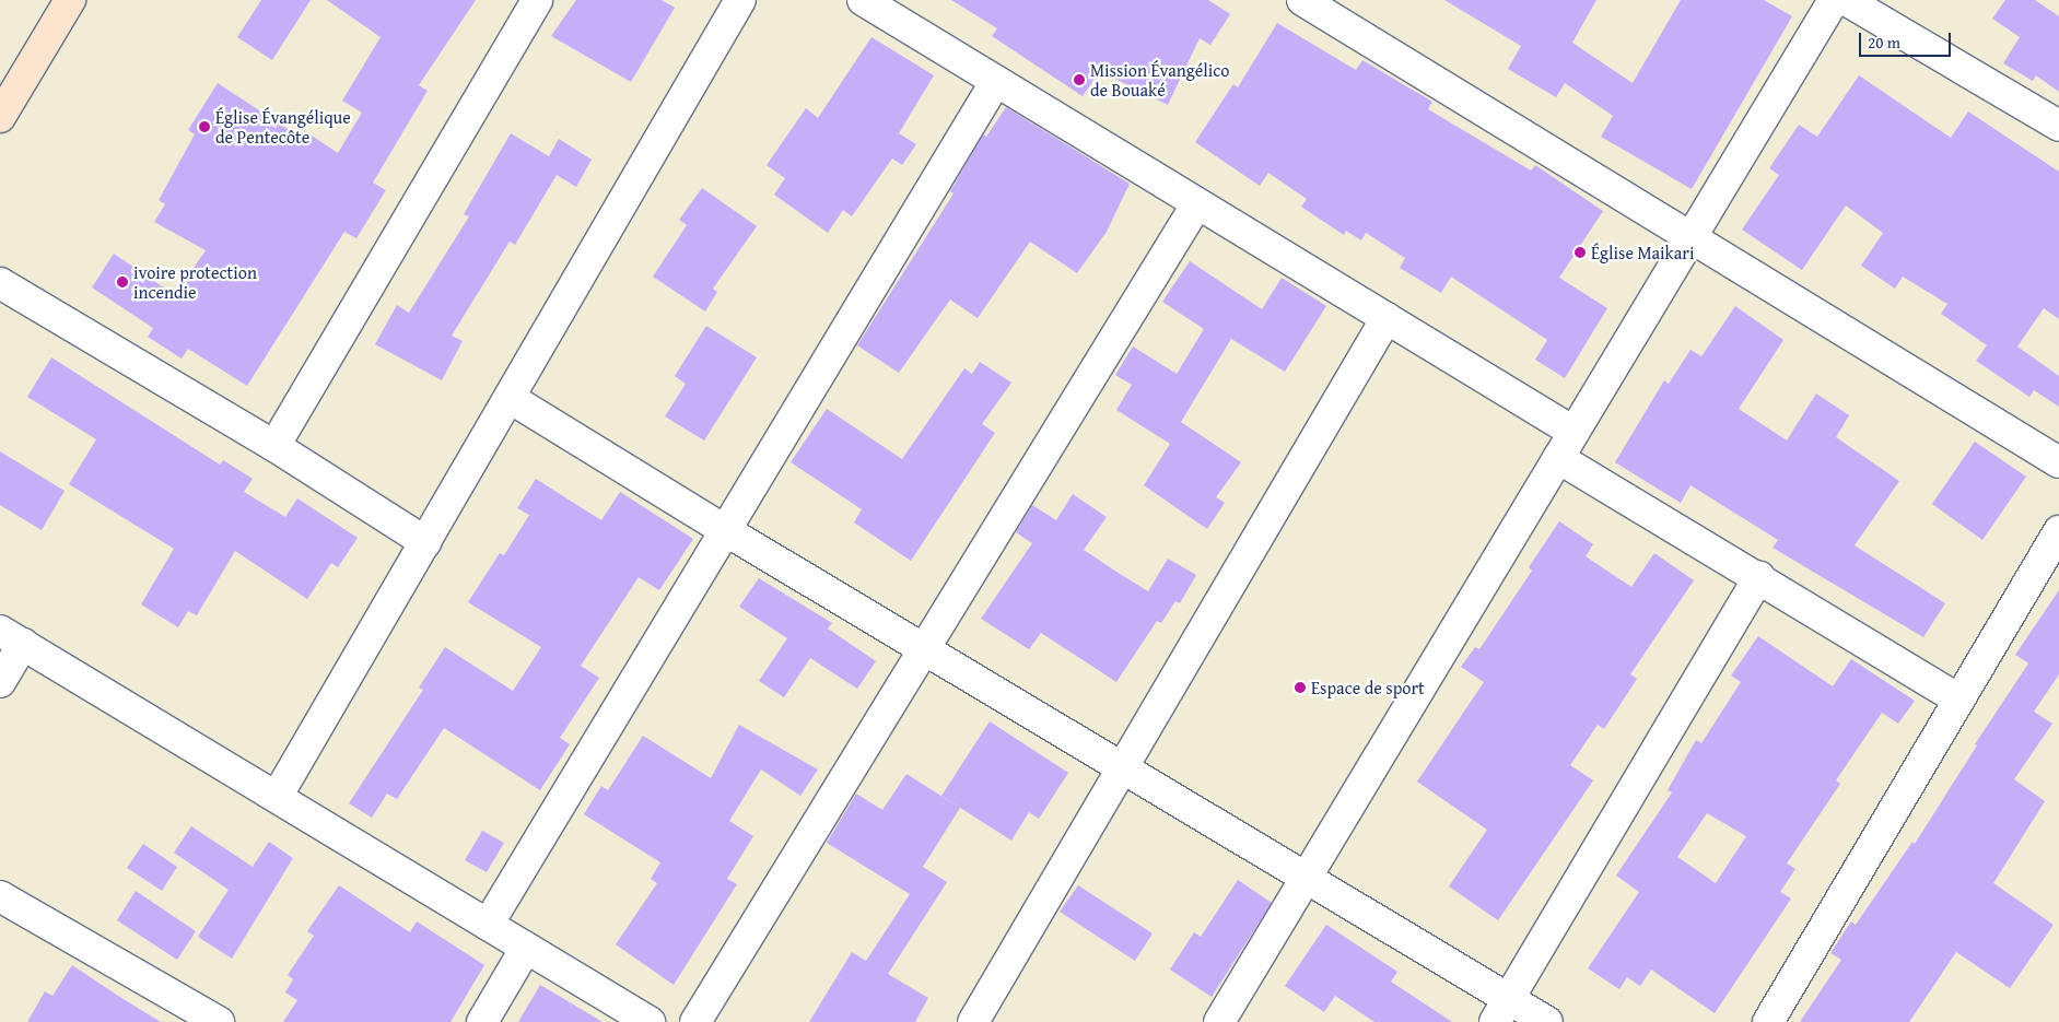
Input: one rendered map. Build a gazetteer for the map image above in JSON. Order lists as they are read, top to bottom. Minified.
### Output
{"places":["Mission Évangélico de Bouaké","Église Évangélique de Pentecôte","Église Maikari","ivoire protection incendie","Espace de sport"],"scale_bar":"20 m"}
